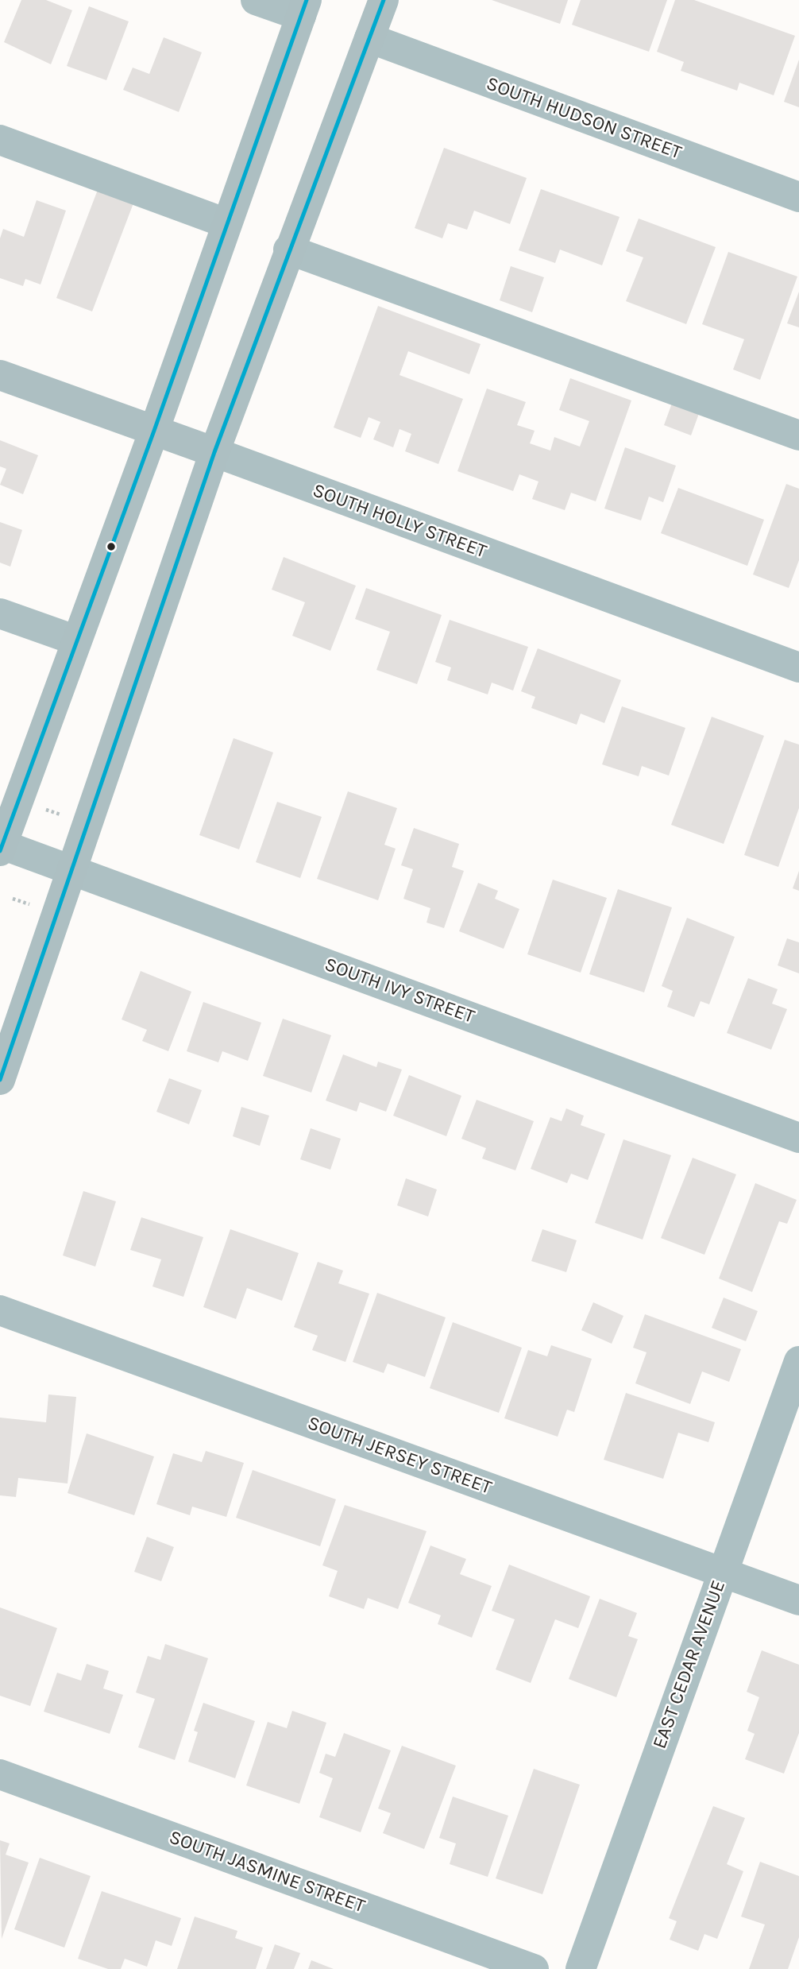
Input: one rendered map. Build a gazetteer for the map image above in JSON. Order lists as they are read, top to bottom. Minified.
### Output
{"streets":{"main road":["SOUTH HOLLY STREET"],"street":["SOUTH HUDSON STREET","SOUTH IVY STREET","SOUTH JERSEY STREET","EAST CEDAR AVENUE","SOUTH JASMINE STREET"]},"crossings":[["SOUTH JERSEY STREET","EAST CEDAR AVENUE"]]}
